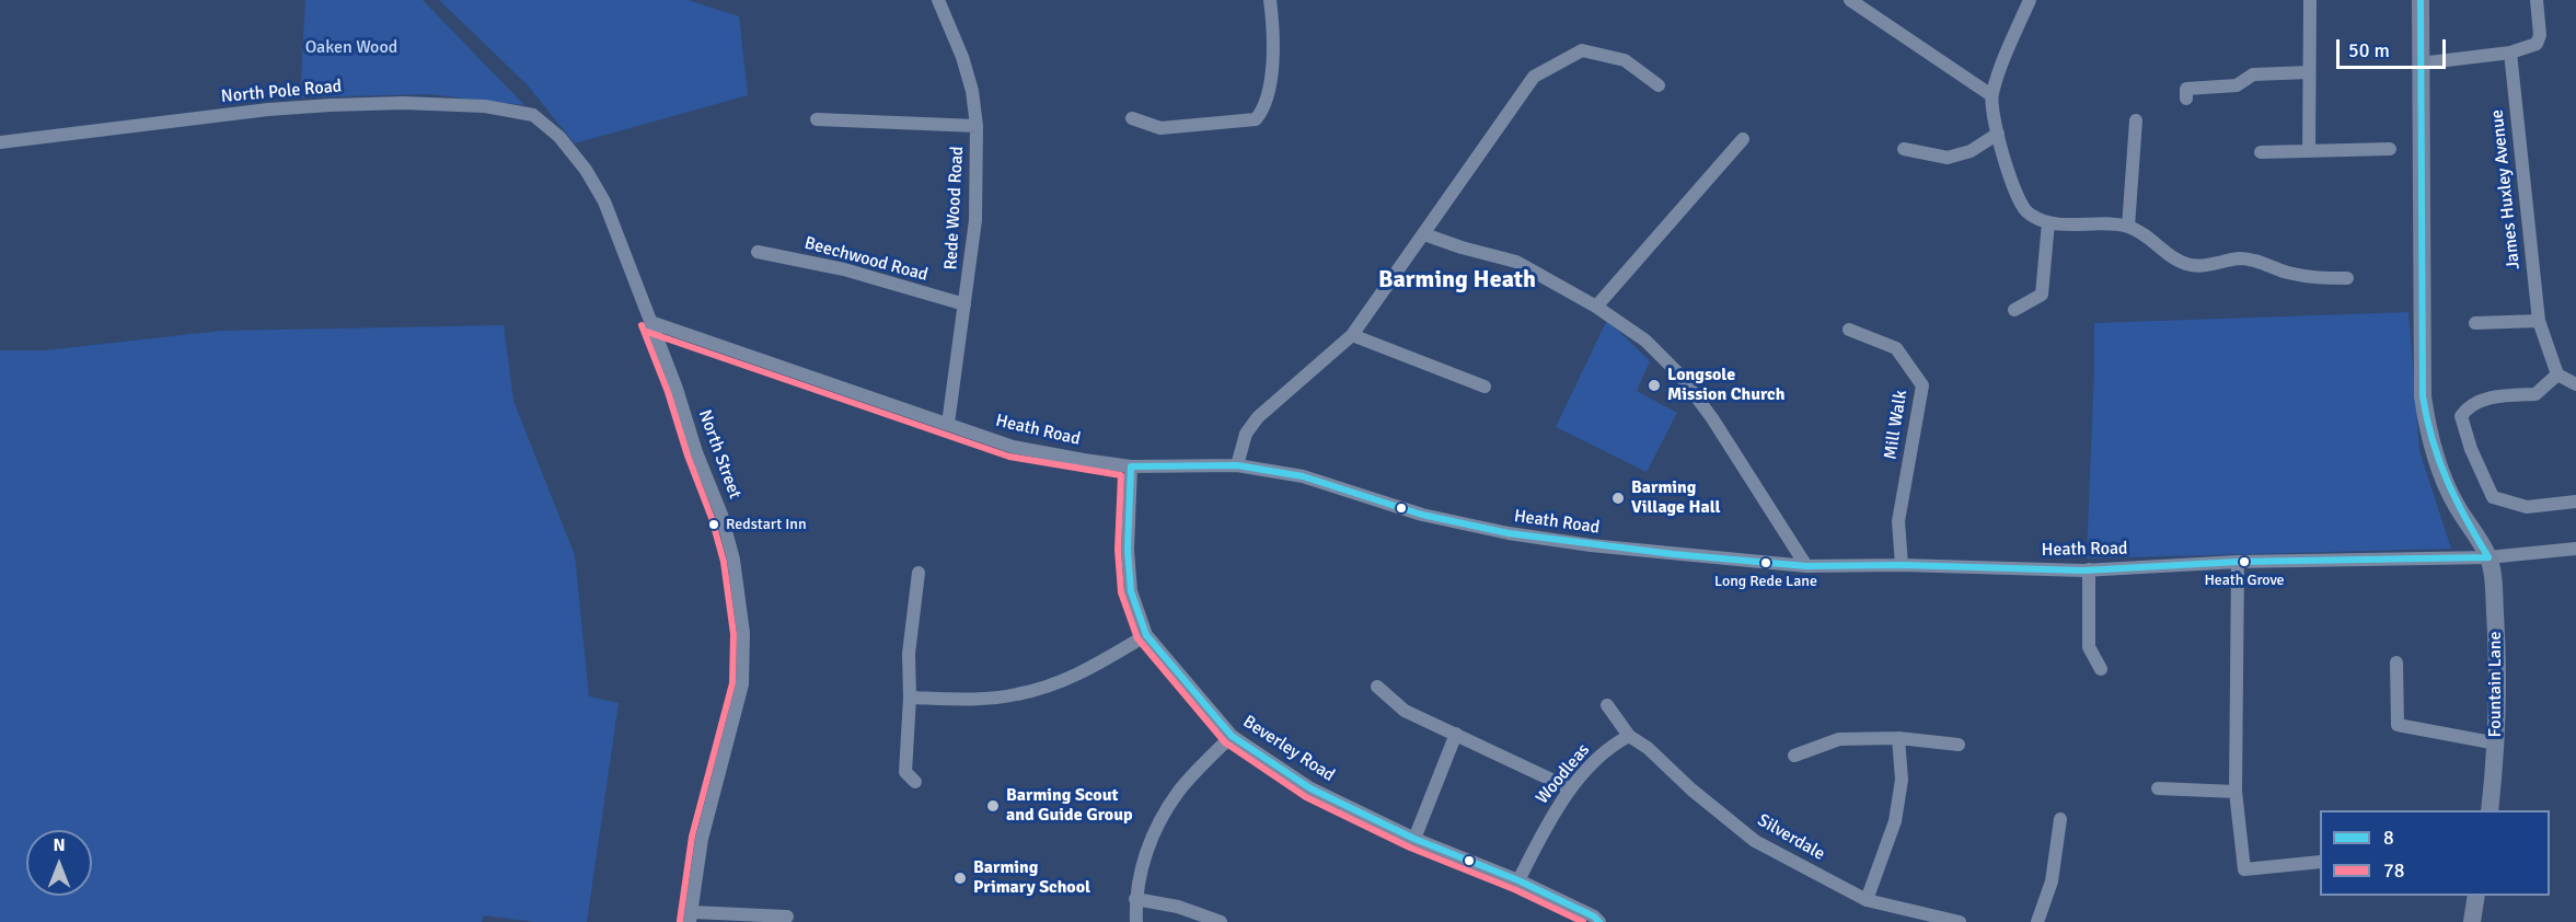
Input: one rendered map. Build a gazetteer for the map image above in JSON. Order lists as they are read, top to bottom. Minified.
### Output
{"streets":{"main road":["Fountain Lane"],"street":["North Pole Road","James Huxley Avenue","Rede Wood Road","Beechwood Road","Mill Walk","Heath Road","North Street","Beverley Road","Woodleas","Silverdale"]},"crossings":[["North Pole Road","North Street"],["Rede Wood Road","Beechwood Road"],["Rede Wood Road","Heath Road"],["Mill Walk","Heath Road"],["Heath Road","North Street"],["Heath Road","Fountain Lane"],["Heath Road","Beverley Road"],["Beverley Road","Woodleas"],["Woodleas","Silverdale"]],"districts":["Barming Heath"],"parks":["Oaken Wood"],"places":["Longsole Mission Church","Barming Village Hall","Redstart Inn","Heath Grove","Long Rede Lane","Barming Scout and Guide Group","Barming Primary School"],"lines":["transit line 8","transit line 78"],"legend":["8","78"],"scale_bar":"50 m","north":"top"}
